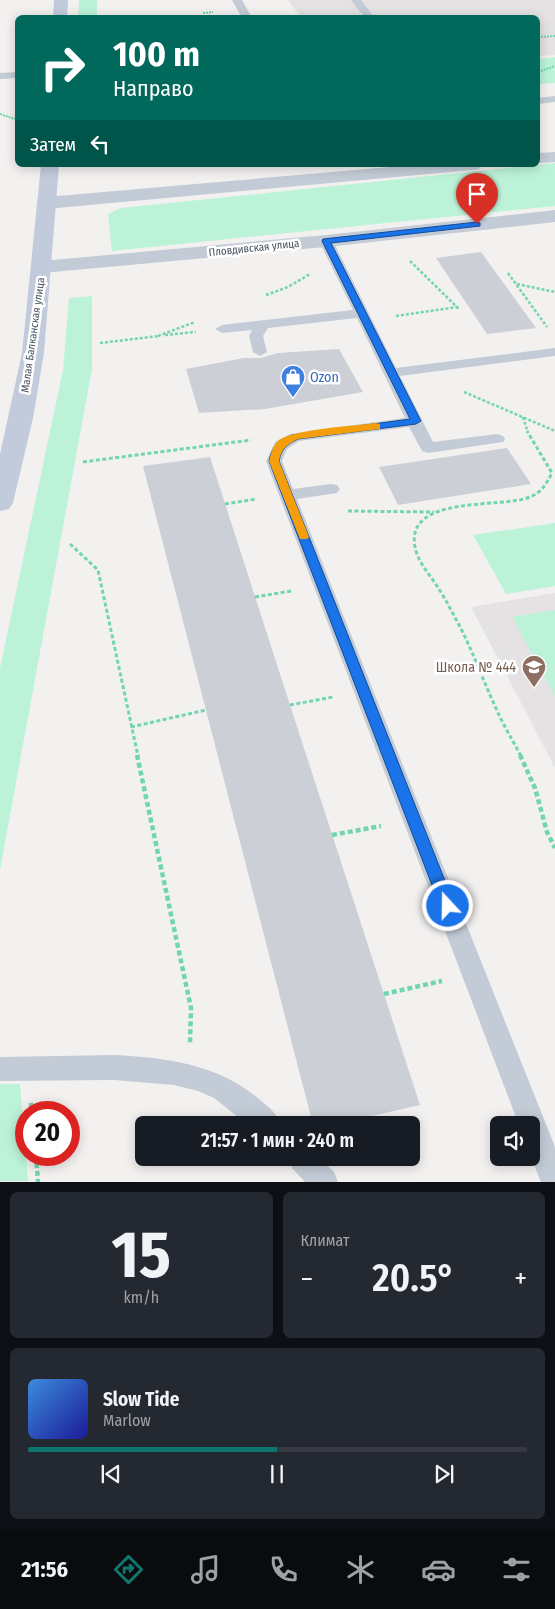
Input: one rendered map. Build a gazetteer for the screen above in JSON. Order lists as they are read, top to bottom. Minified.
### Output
{"streets":{"street":["Пловдивская улица","Малая Балканская улица"]},"crossings":[["Пловдивская улица","Малая Балканская улица"]],"places":{"shop":["Ozon"],"school or university":["Школа № 444"]},"page":{"turn":["100 m","Направо"],"then":"Затем","limit":"20","trip":"21:57 · 1 мин · 240 m","tile":[["15","km/h"],"Климат"],"heat":["−","20.5°","+"],"song":["Slow Tide","Marlow"],"tabs":"21:56"}}
